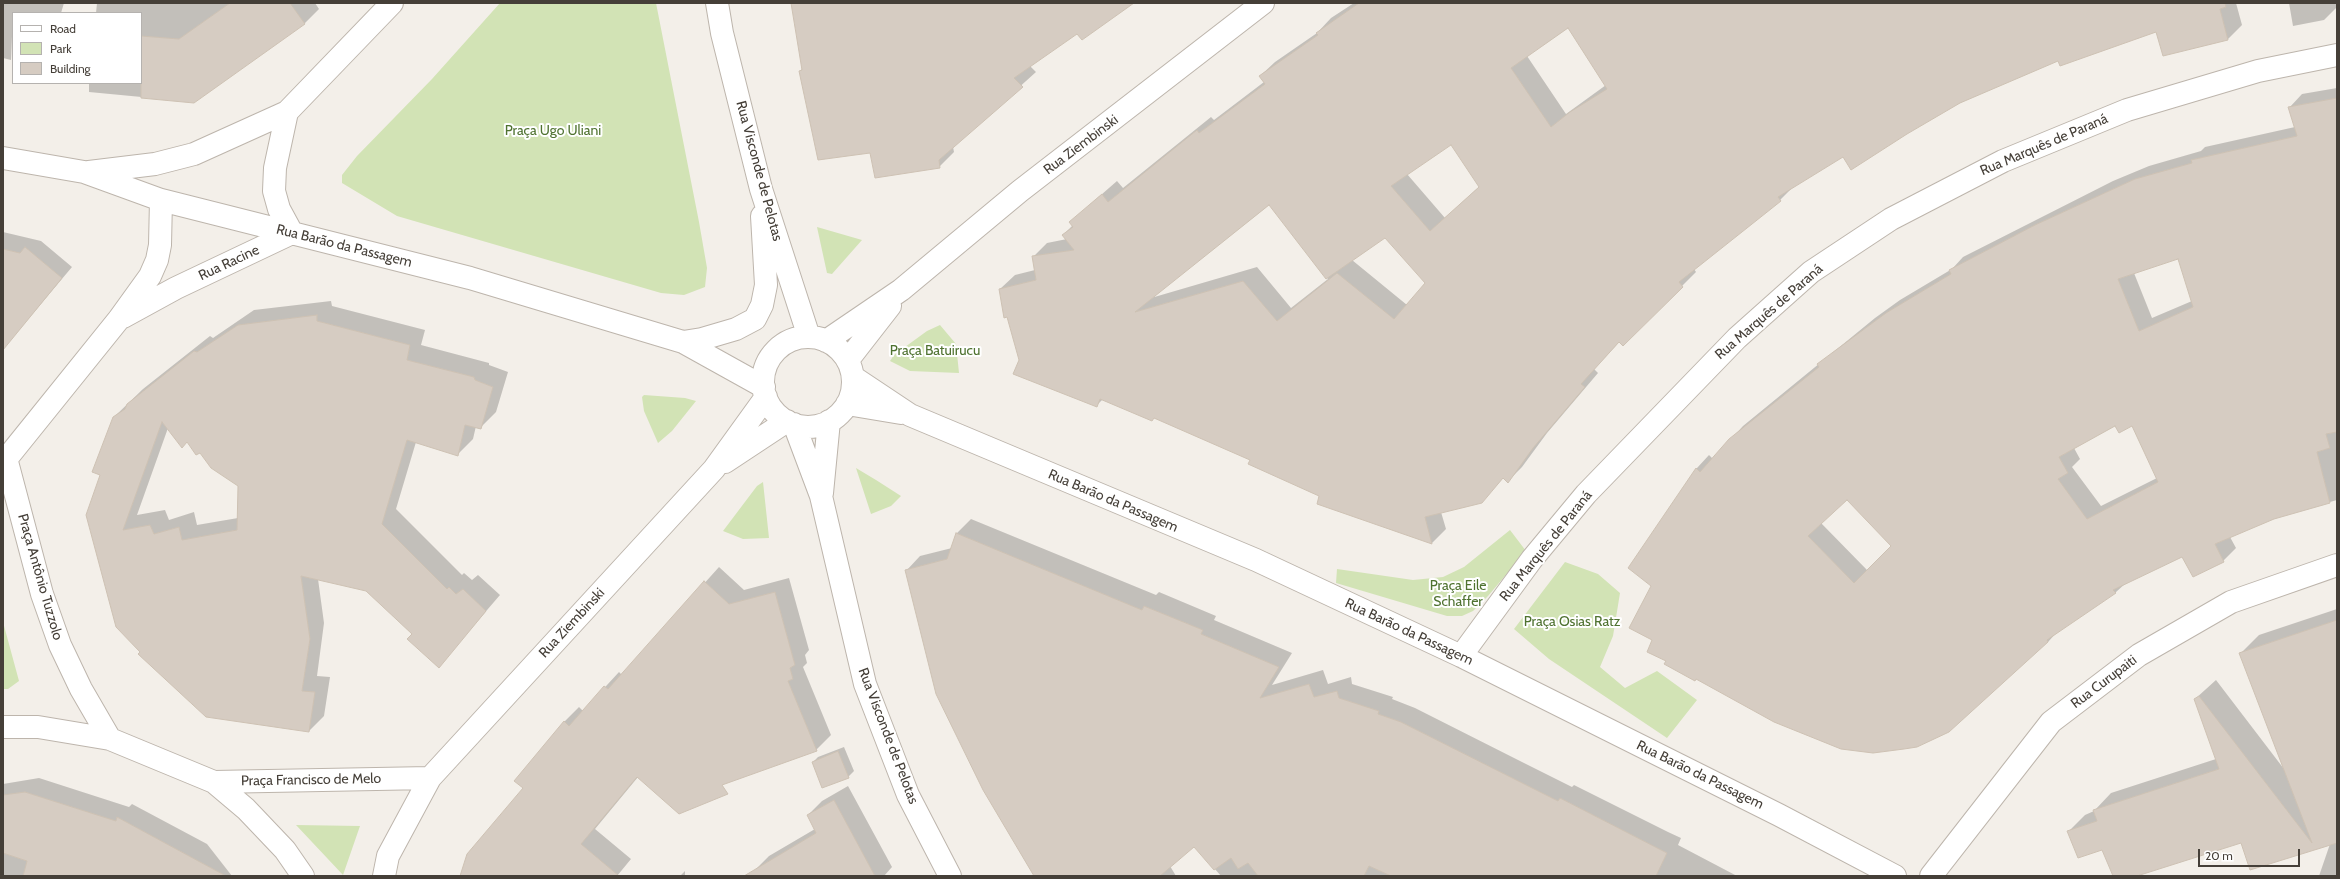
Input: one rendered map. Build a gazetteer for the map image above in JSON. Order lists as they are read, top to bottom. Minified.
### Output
{"streets":{"street":["Rua Ziembinski","Rua Marquês de Paraná","Rua Visconde de Pelotas","Rua Barão da Passagem","Rua Racine","Praça Antônio Tuzzolo","Rua Curupaiti","Praça Francisco de Melo"]},"crossings":[["Rua Ziembinski","Rua Visconde de Pelotas"],["Rua Ziembinski","Rua Barão da Passagem"],["Rua Ziembinski","Praça Francisco de Melo"],["Rua Marquês de Paraná","Rua Barão da Passagem"],["Rua Visconde de Pelotas","Rua Barão da Passagem"],["Rua Barão da Passagem","Rua Racine"],["Rua Racine","Praça Antônio Tuzzolo"]],"parks":["Praça Ugo Uliani","Praça Batuirucu","Praça Eile Schaffer","Praça Osias Ratz"],"legend":["Road","Park","Building"],"scale_bar":"20 m"}
